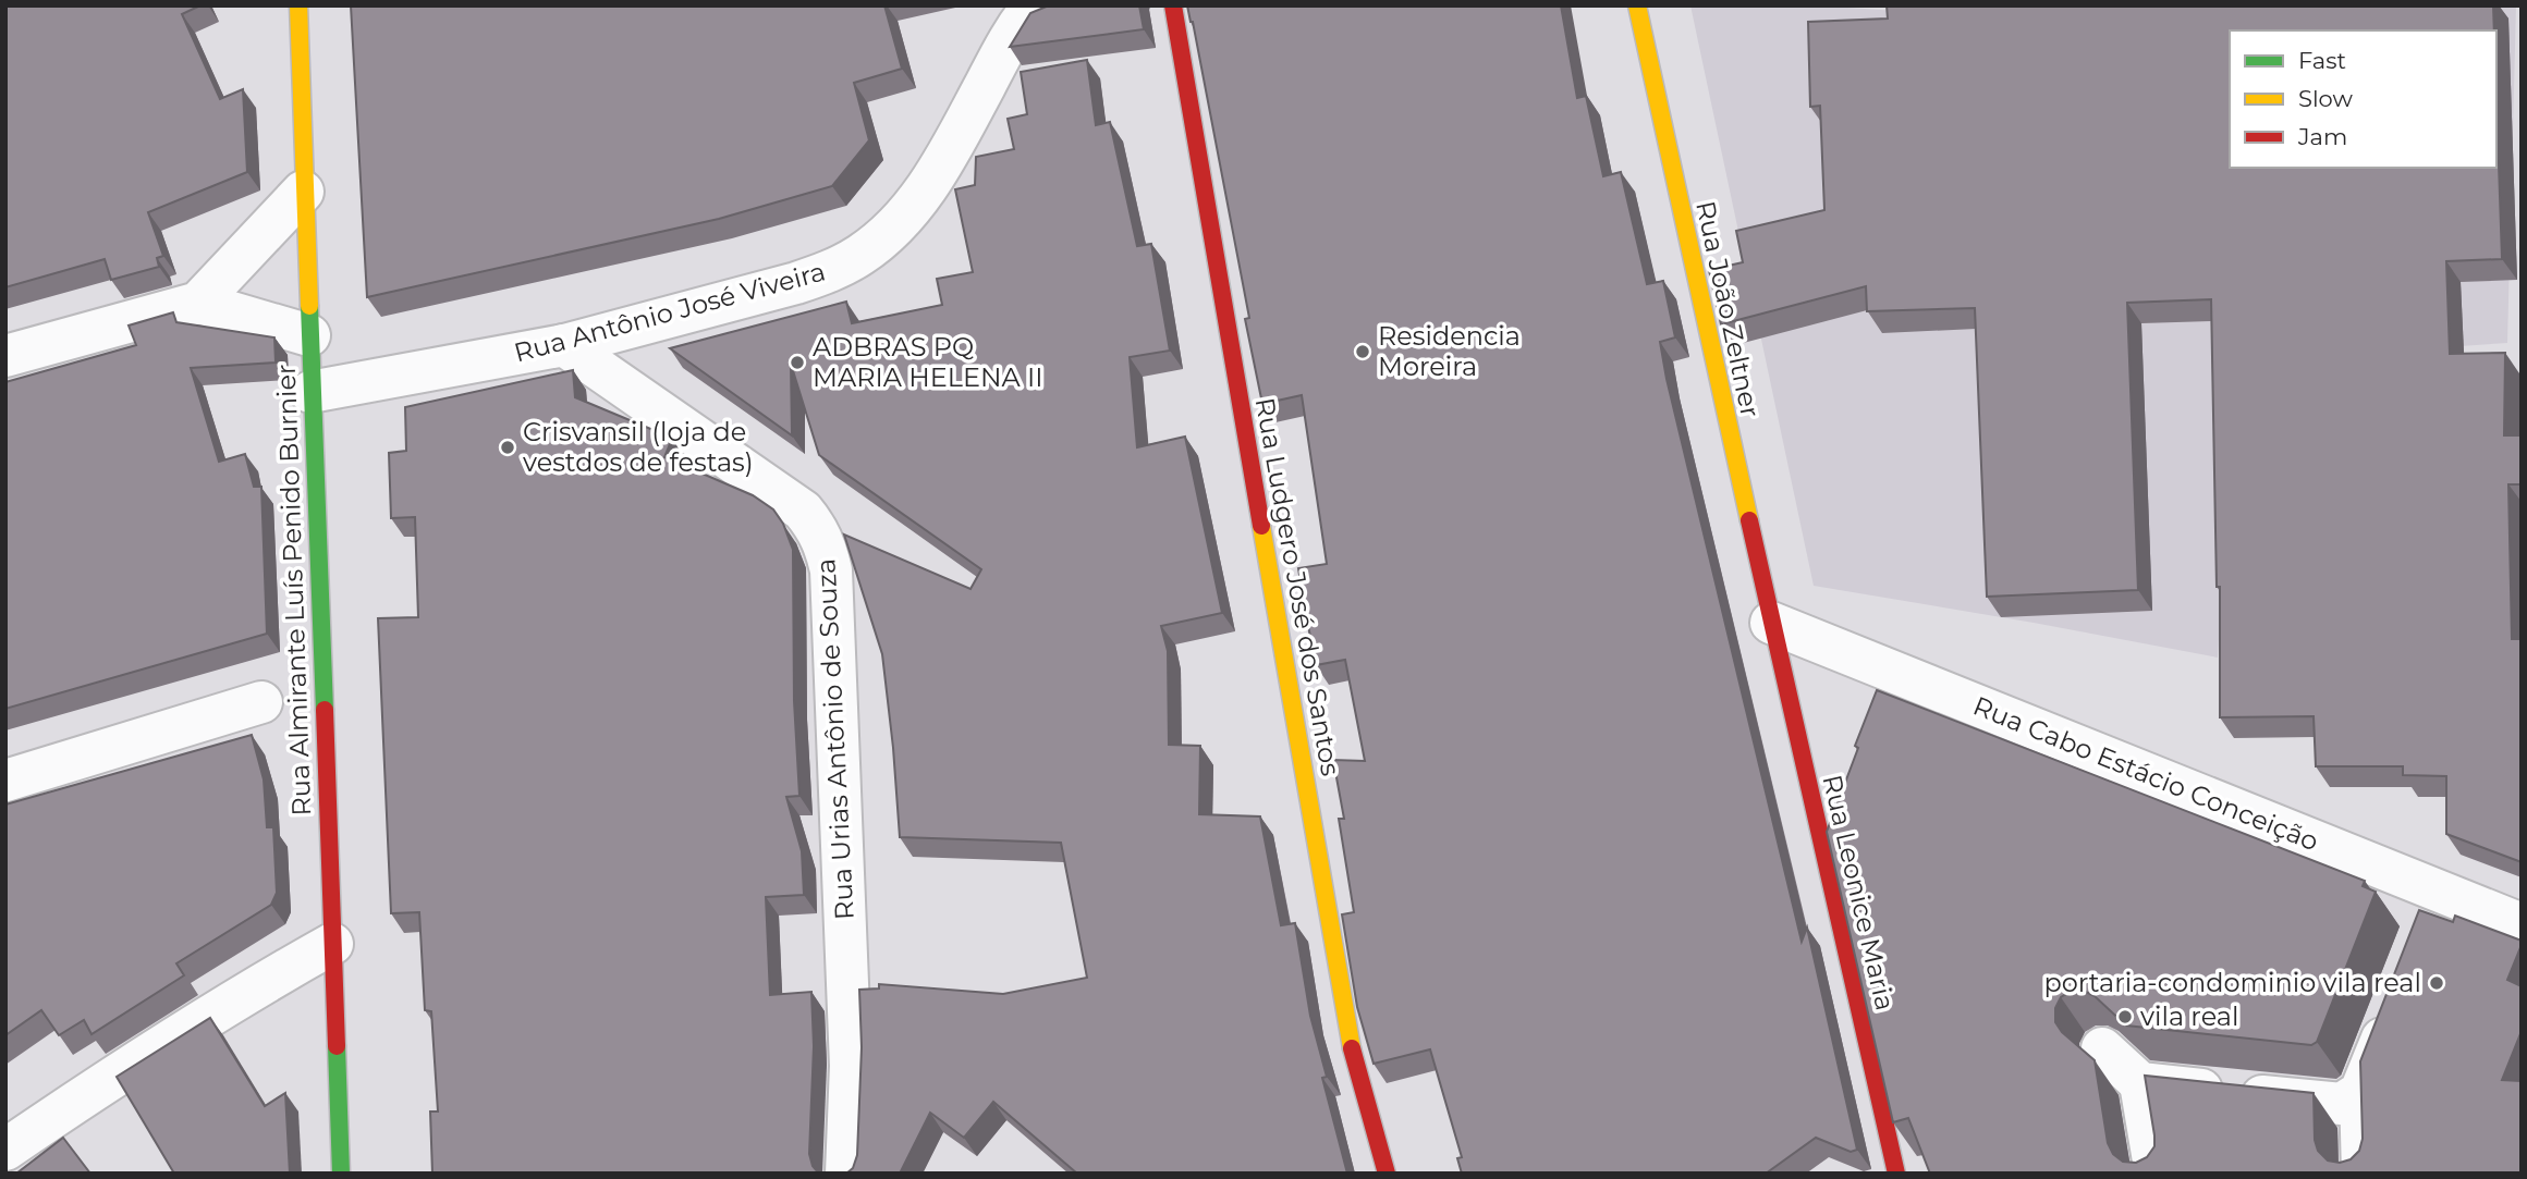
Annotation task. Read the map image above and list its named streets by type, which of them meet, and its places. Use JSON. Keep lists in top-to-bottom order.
{
  "streets": {
    "street": [
      "Rua João Zeltner",
      "Rua Antônio José Viveira",
      "Rua Ludgero José dos Santos",
      "Rua Almirante Luís Penido Burnier",
      "Rua Urias Antônio de Souza",
      "Rua Cabo Estácio Conceição",
      "Rua Leonice Maria"
    ]
  },
  "crossings": [
    ["Rua João Zeltner", "Rua Cabo Estácio Conceição"],
    ["Rua João Zeltner", "Rua Leonice Maria"],
    ["Rua Antônio José Viveira", "Rua Almirante Luís Penido Burnier"],
    ["Rua Antônio José Viveira", "Rua Urias Antônio de Souza"],
    ["Rua Cabo Estácio Conceição", "Rua Leonice Maria"]
  ],
  "places": [
    "Residencia Moreira",
    "ADBRAS PQ MARIA HELENA II",
    "Crisvansil (loja de vestdos de festas)",
    "portaria-condominio vila real",
    "vila real"
  ],
  "legend": ["Fast", "Slow", "Jam"]
}
